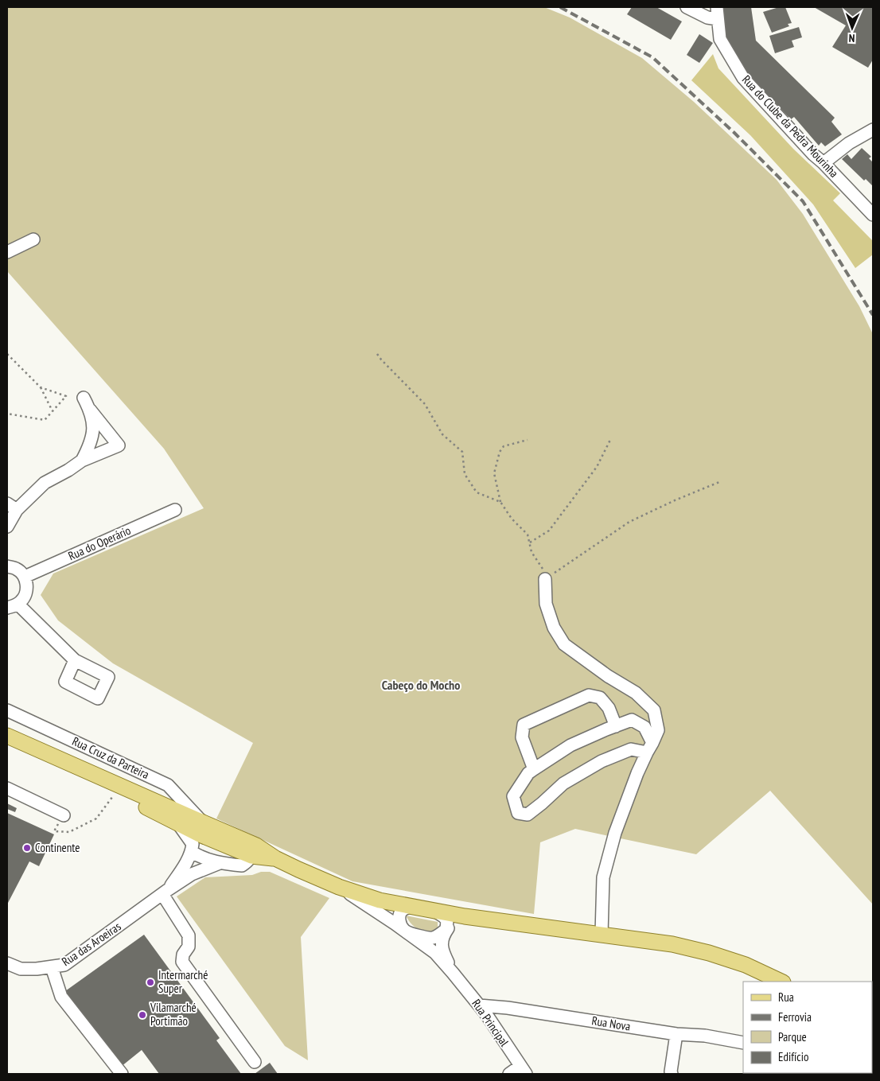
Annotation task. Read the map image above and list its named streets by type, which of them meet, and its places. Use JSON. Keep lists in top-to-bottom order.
{
  "streets": {
    "street": [
      "Rua do Clube da Pedra Mourinha",
      "Rua do Operário",
      "Rua Cruz da Parteira",
      "Rua das Aroeiras",
      "Rua Principal",
      "Rua Nova"
    ]
  },
  "crossings": [
    ["Rua Cruz da Parteira", "Rua das Aroeiras"],
    ["Rua Principal", "Rua Nova"]
  ],
  "districts": ["Cabeço do Mocho"],
  "places": ["Continente", "Intermarché Super", "Vilamarché Portimão"],
  "legend": [
    "Rua",
    "Ferrovia",
    "Parque",
    "Edifício"
  ],
  "north": "bottom"
}
